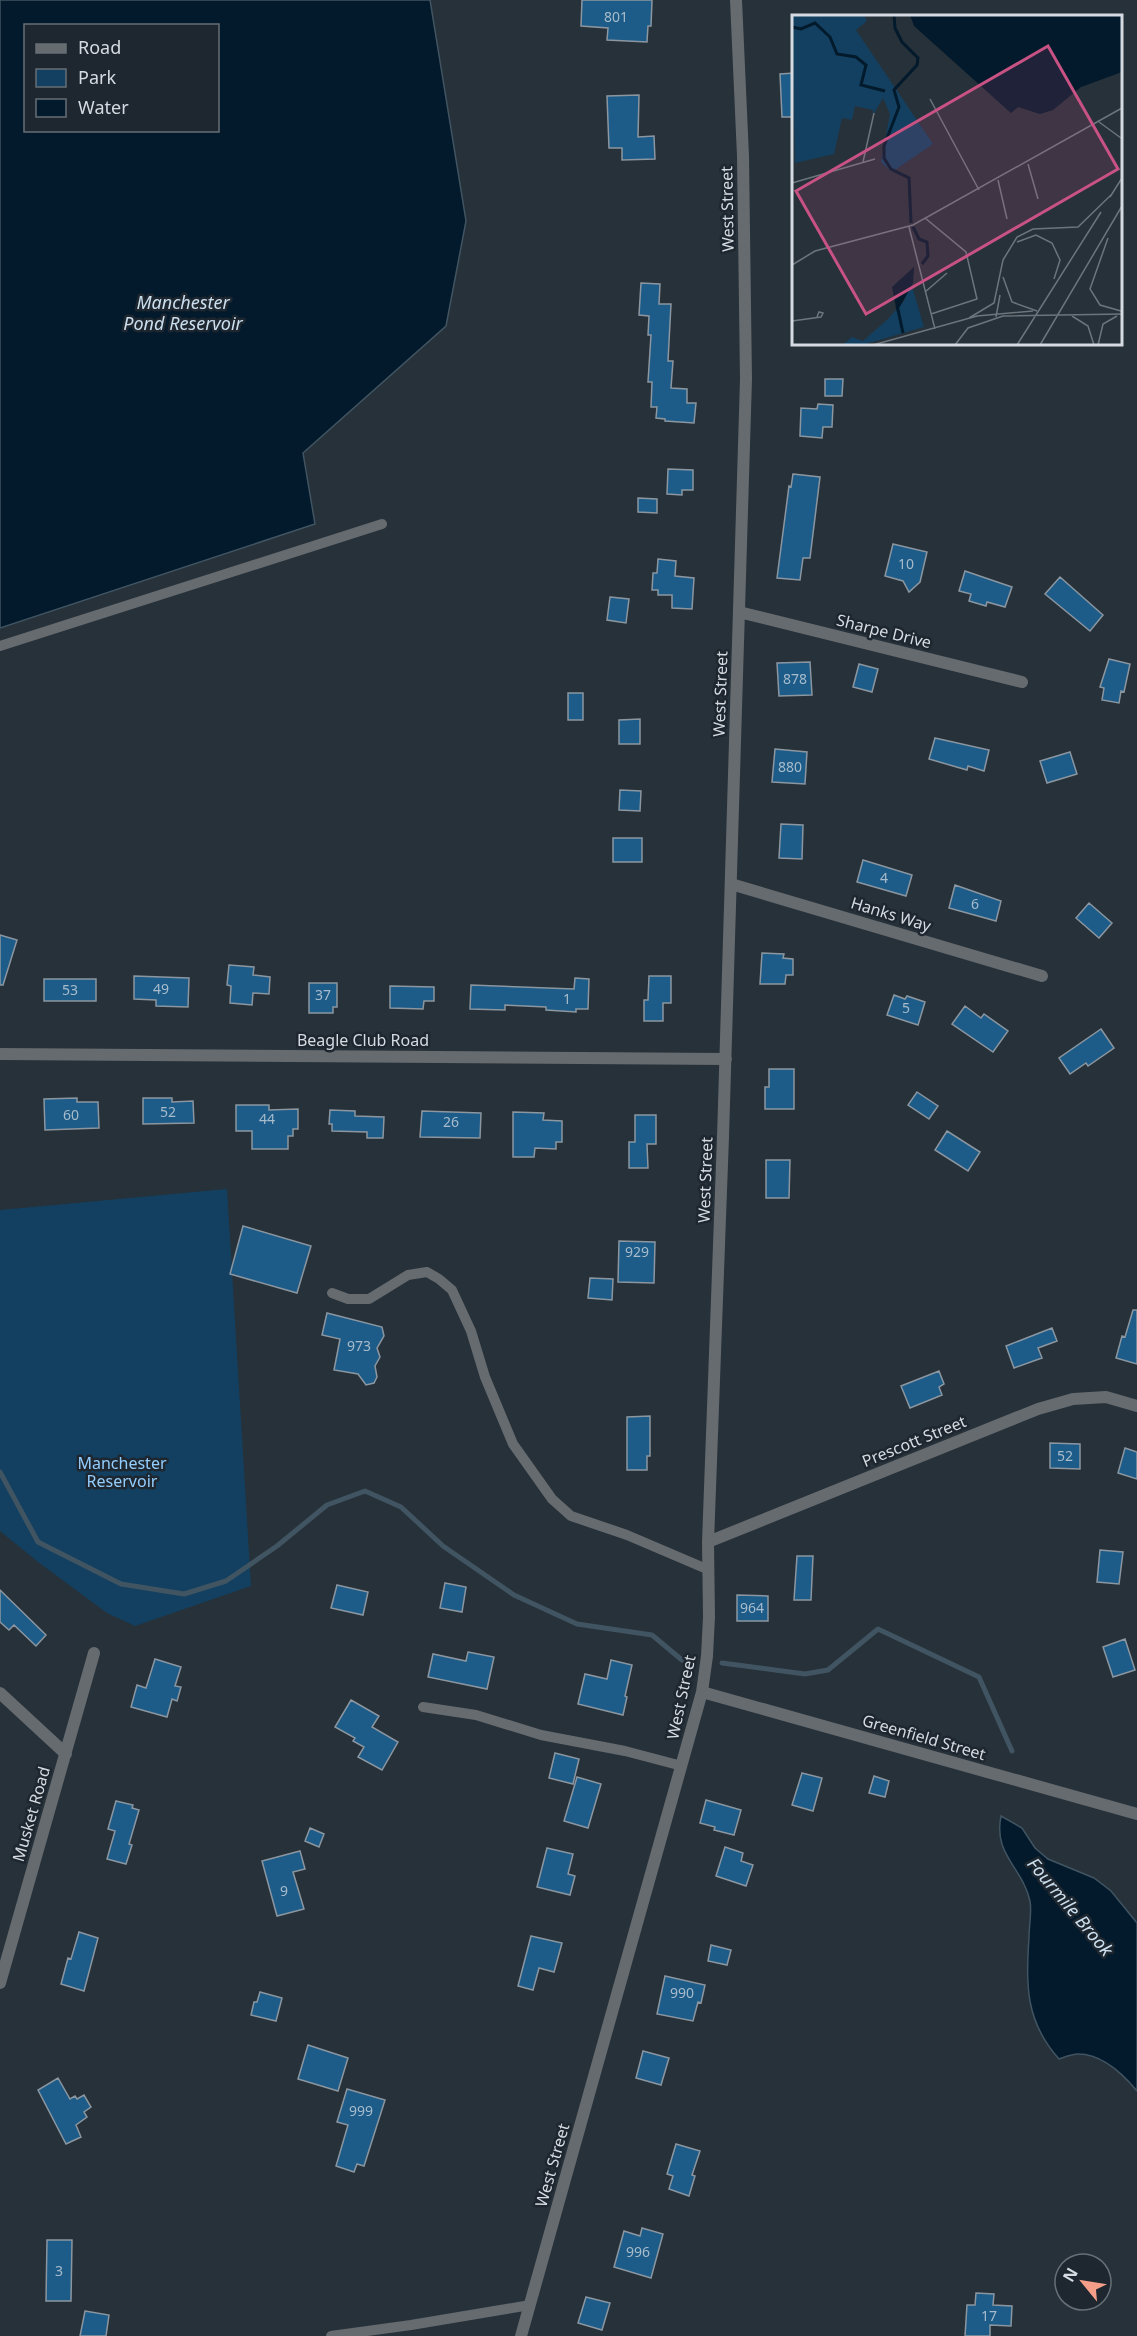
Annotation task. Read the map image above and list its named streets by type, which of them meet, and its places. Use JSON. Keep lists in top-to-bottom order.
{
  "streets": {
    "street": [
      "West Street",
      "Sharpe Drive",
      "Hanks Way",
      "Beagle Club Road",
      "Prescott Street",
      "Greenfield Street",
      "Musket Road"
    ]
  },
  "crossings": [
    ["West Street", "Sharpe Drive"],
    ["West Street", "Hanks Way"],
    ["West Street", "Beagle Club Road"],
    ["West Street", "Prescott Street"],
    ["West Street", "Greenfield Street"]
  ],
  "water": ["Manchester Pond Reservoir", "Fourmile Brook"],
  "parks": ["Manchester Reservoir"],
  "house_numbers": [
    "801",
    "10",
    "878",
    "880",
    "4",
    "6",
    "49",
    "53",
    "37",
    "1",
    "5",
    "52",
    "60",
    "44",
    "26",
    "929",
    "973",
    "52",
    "964",
    "9",
    "990",
    "999",
    "996",
    "3",
    "17"
  ],
  "legend": ["Road", "Park", "Water"],
  "north": "top left"
}
